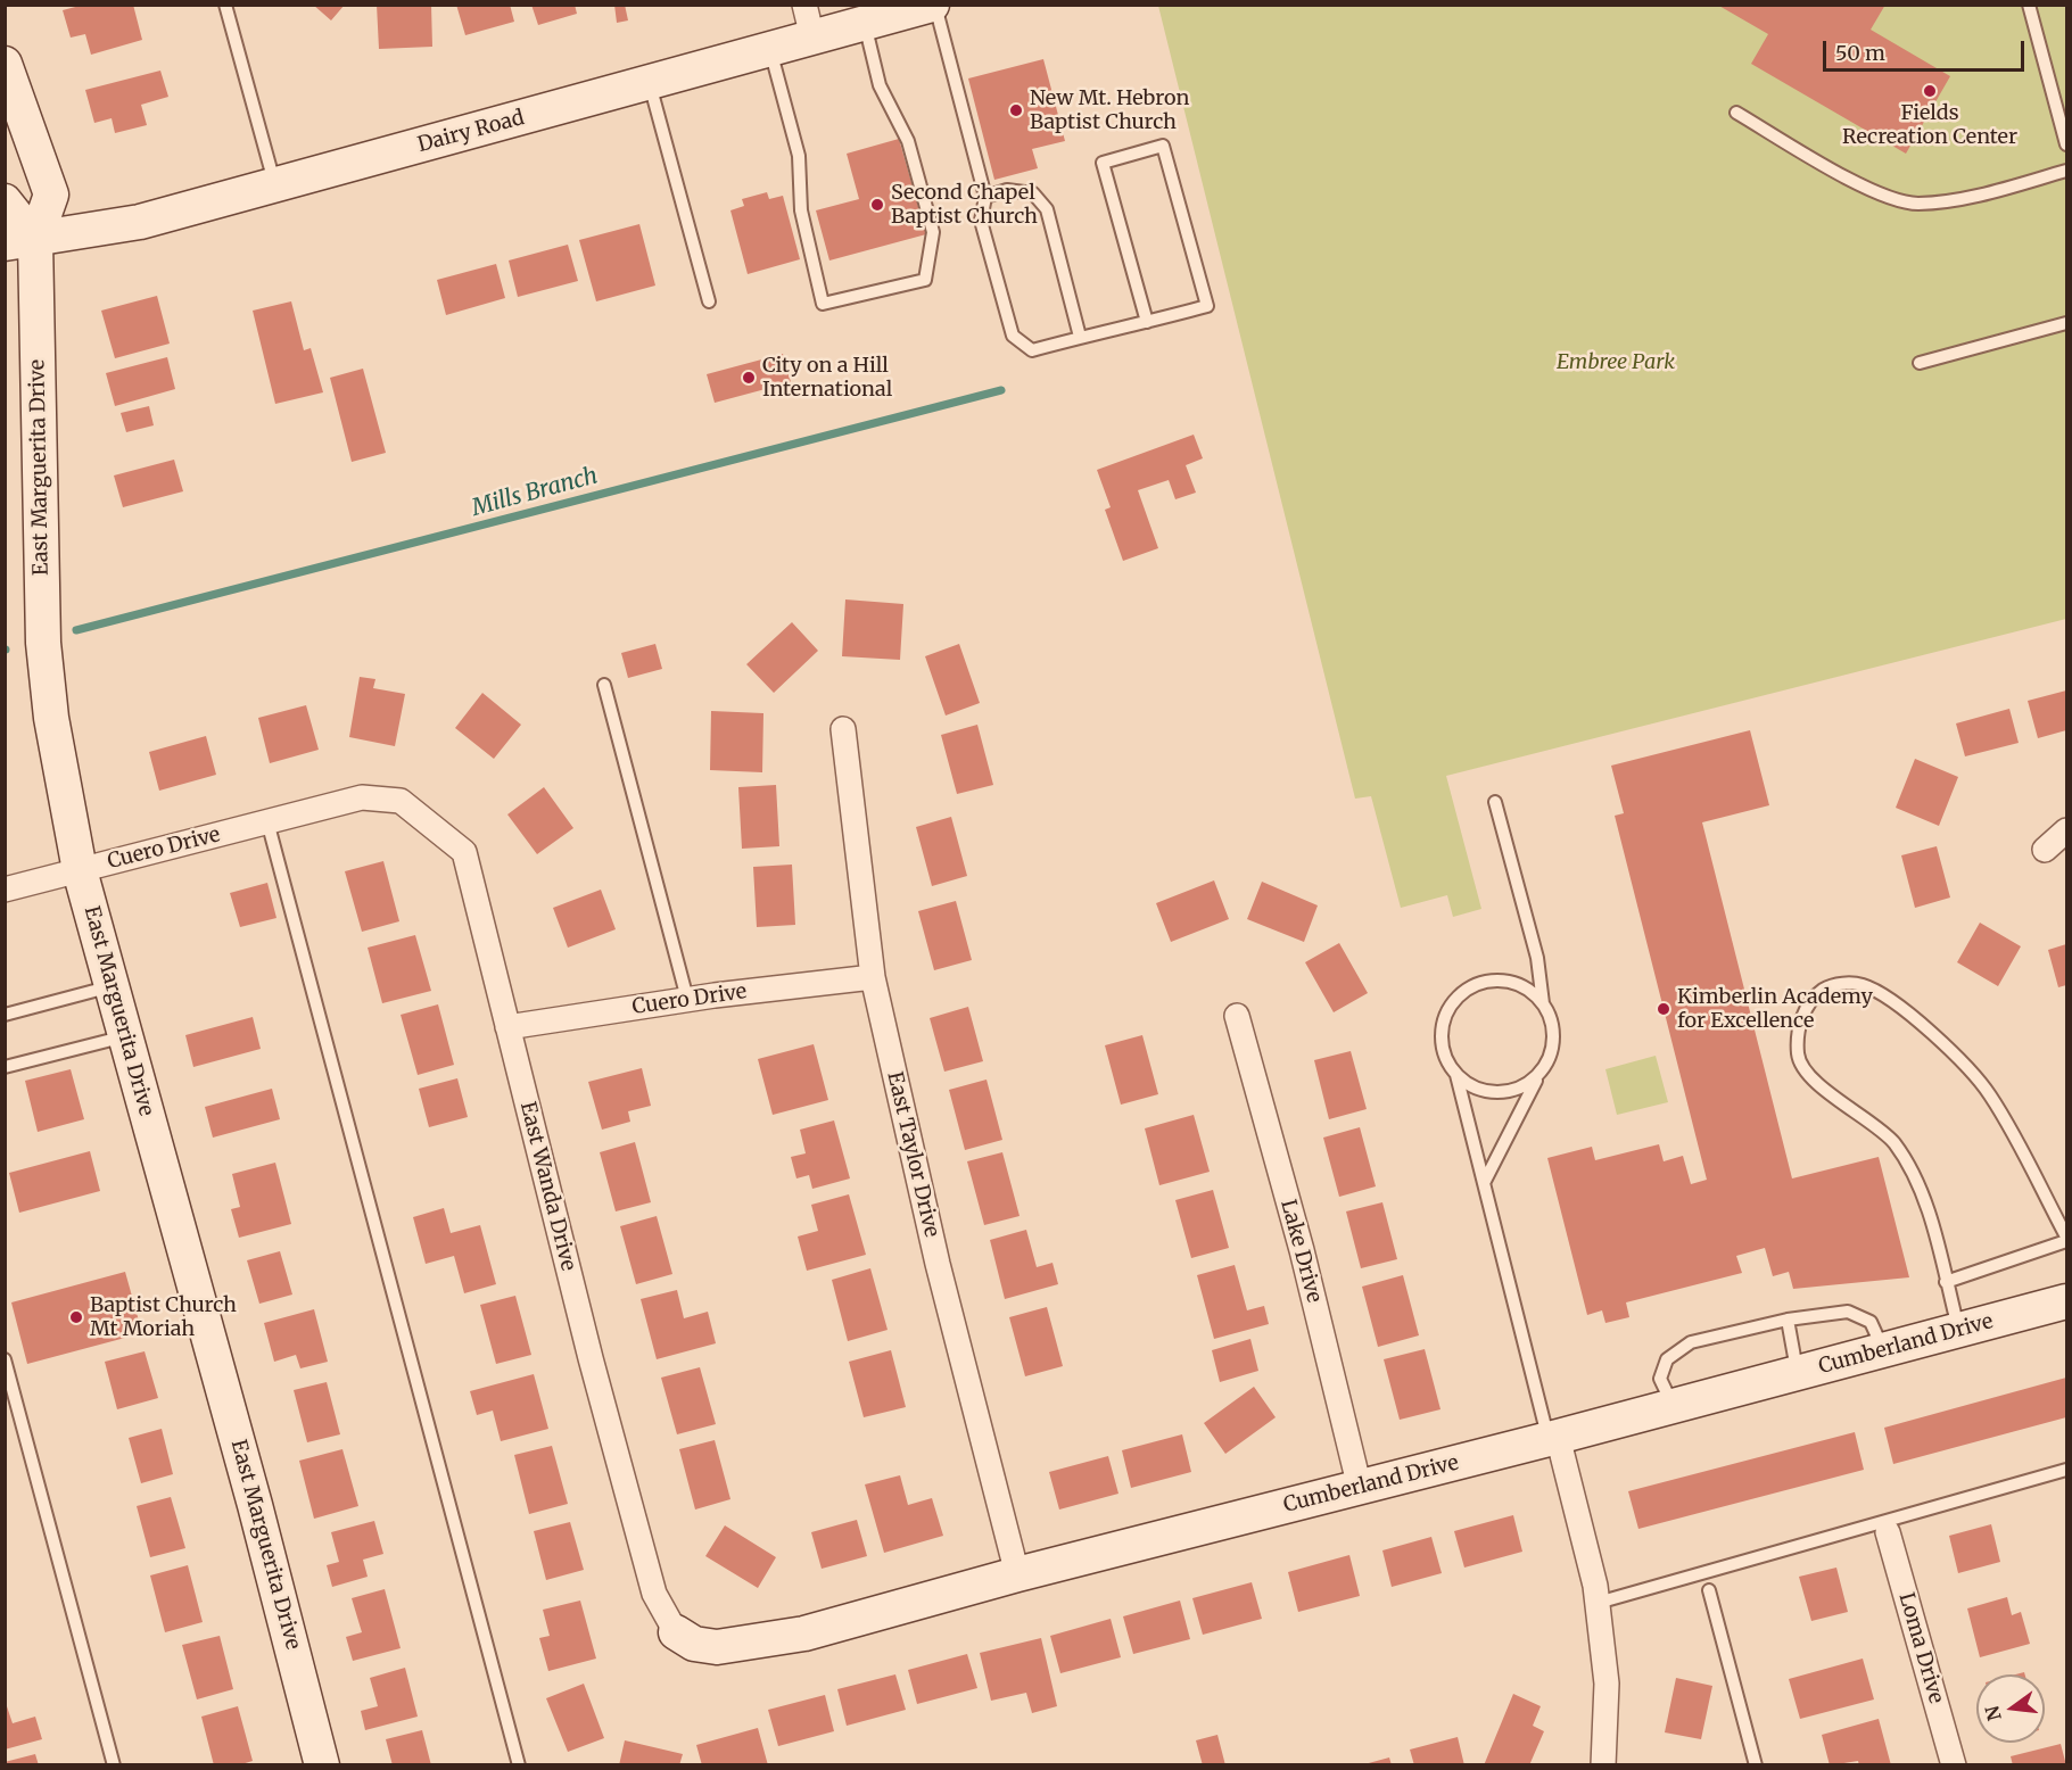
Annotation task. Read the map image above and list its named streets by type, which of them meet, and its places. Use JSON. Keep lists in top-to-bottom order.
{
  "streets": {
    "street": [
      "Dairy Road",
      "East Marguerita Drive",
      "Cuero Drive",
      "East Taylor Drive",
      "East Wanda Drive",
      "Lake Drive",
      "Cumberland Drive",
      "Loma Drive"
    ]
  },
  "crossings": [
    ["Dairy Road", "East Marguerita Drive"],
    ["East Marguerita Drive", "Cuero Drive"],
    ["Cuero Drive", "East Taylor Drive"],
    ["Cuero Drive", "East Wanda Drive"],
    ["East Taylor Drive", "Cumberland Drive"],
    ["East Wanda Drive", "Cumberland Drive"],
    ["Lake Drive", "Cumberland Drive"]
  ],
  "water": ["Mills Branch"],
  "parks": ["Embree Park"],
  "places": [
    "Fields Recreation Center",
    "New Mt. Hebron Baptist Church",
    "Second Chapel Baptist Church",
    "City on a Hill International",
    "Kimberlin Academy for Excellence",
    "Baptist Church Mt Moriah"
  ],
  "scale_bar": "50 m",
  "north": "left"
}
